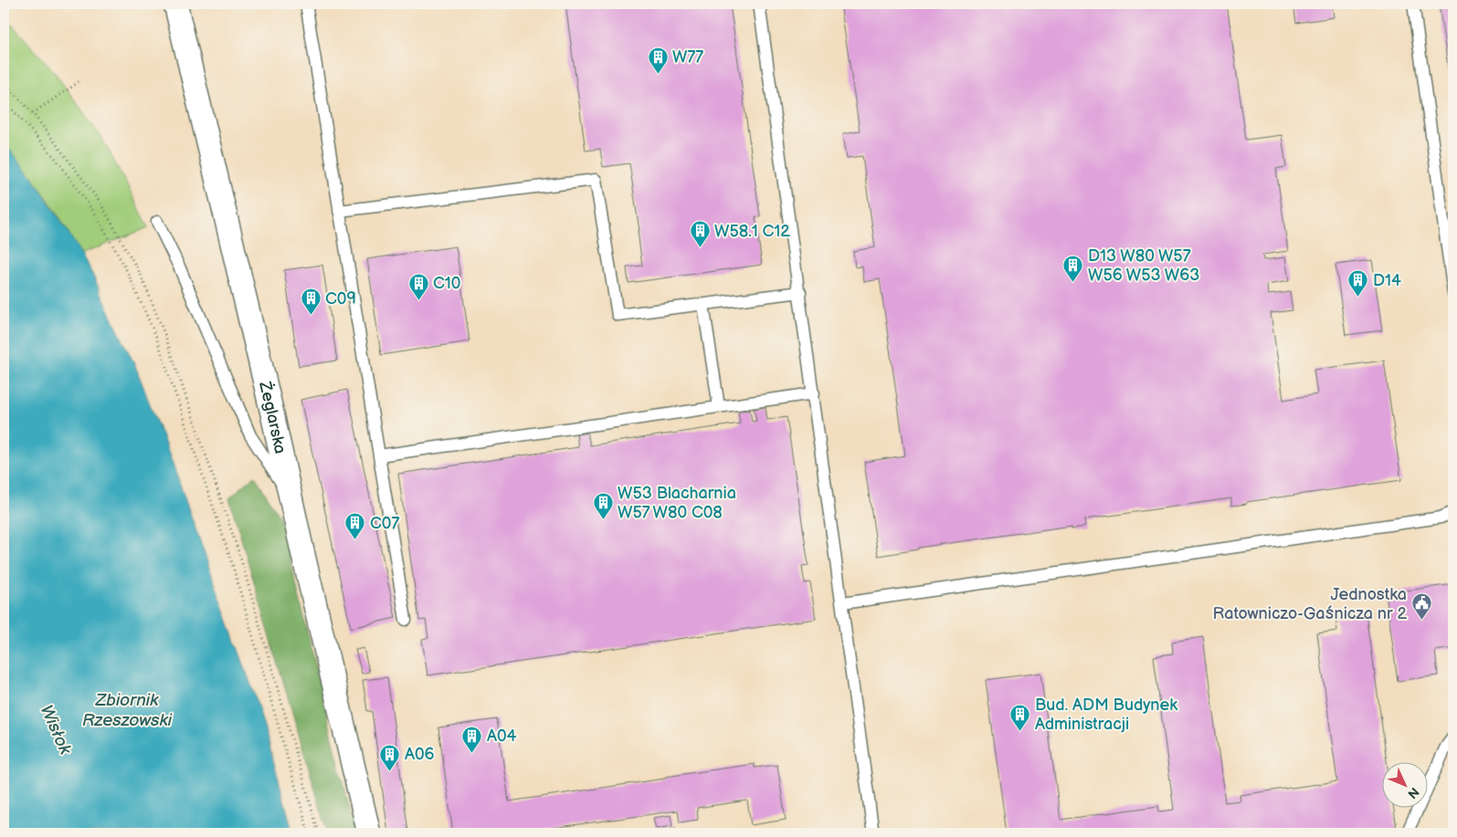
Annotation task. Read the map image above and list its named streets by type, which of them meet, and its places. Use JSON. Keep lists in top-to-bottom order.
{
  "streets": {
    "street": ["Żeglarska"]
  },
  "water": ["Zbiornik Rzeszowski", "Wisłok"],
  "places": {
    "building": [
      "W77",
      "W58.1 C12",
      "D13 W80 W57 W56 W53 W63",
      "D14",
      "C10",
      "C09",
      "W53 Blacharnia W57 W80 C08",
      "C07",
      "Bud. ADM Budynek Administracji",
      "A04",
      "A06"
    ],
    "public building": ["Jednostka Ratowniczo-Gaśnicza nr 2"]
  },
  "north": "bottom right"
}
